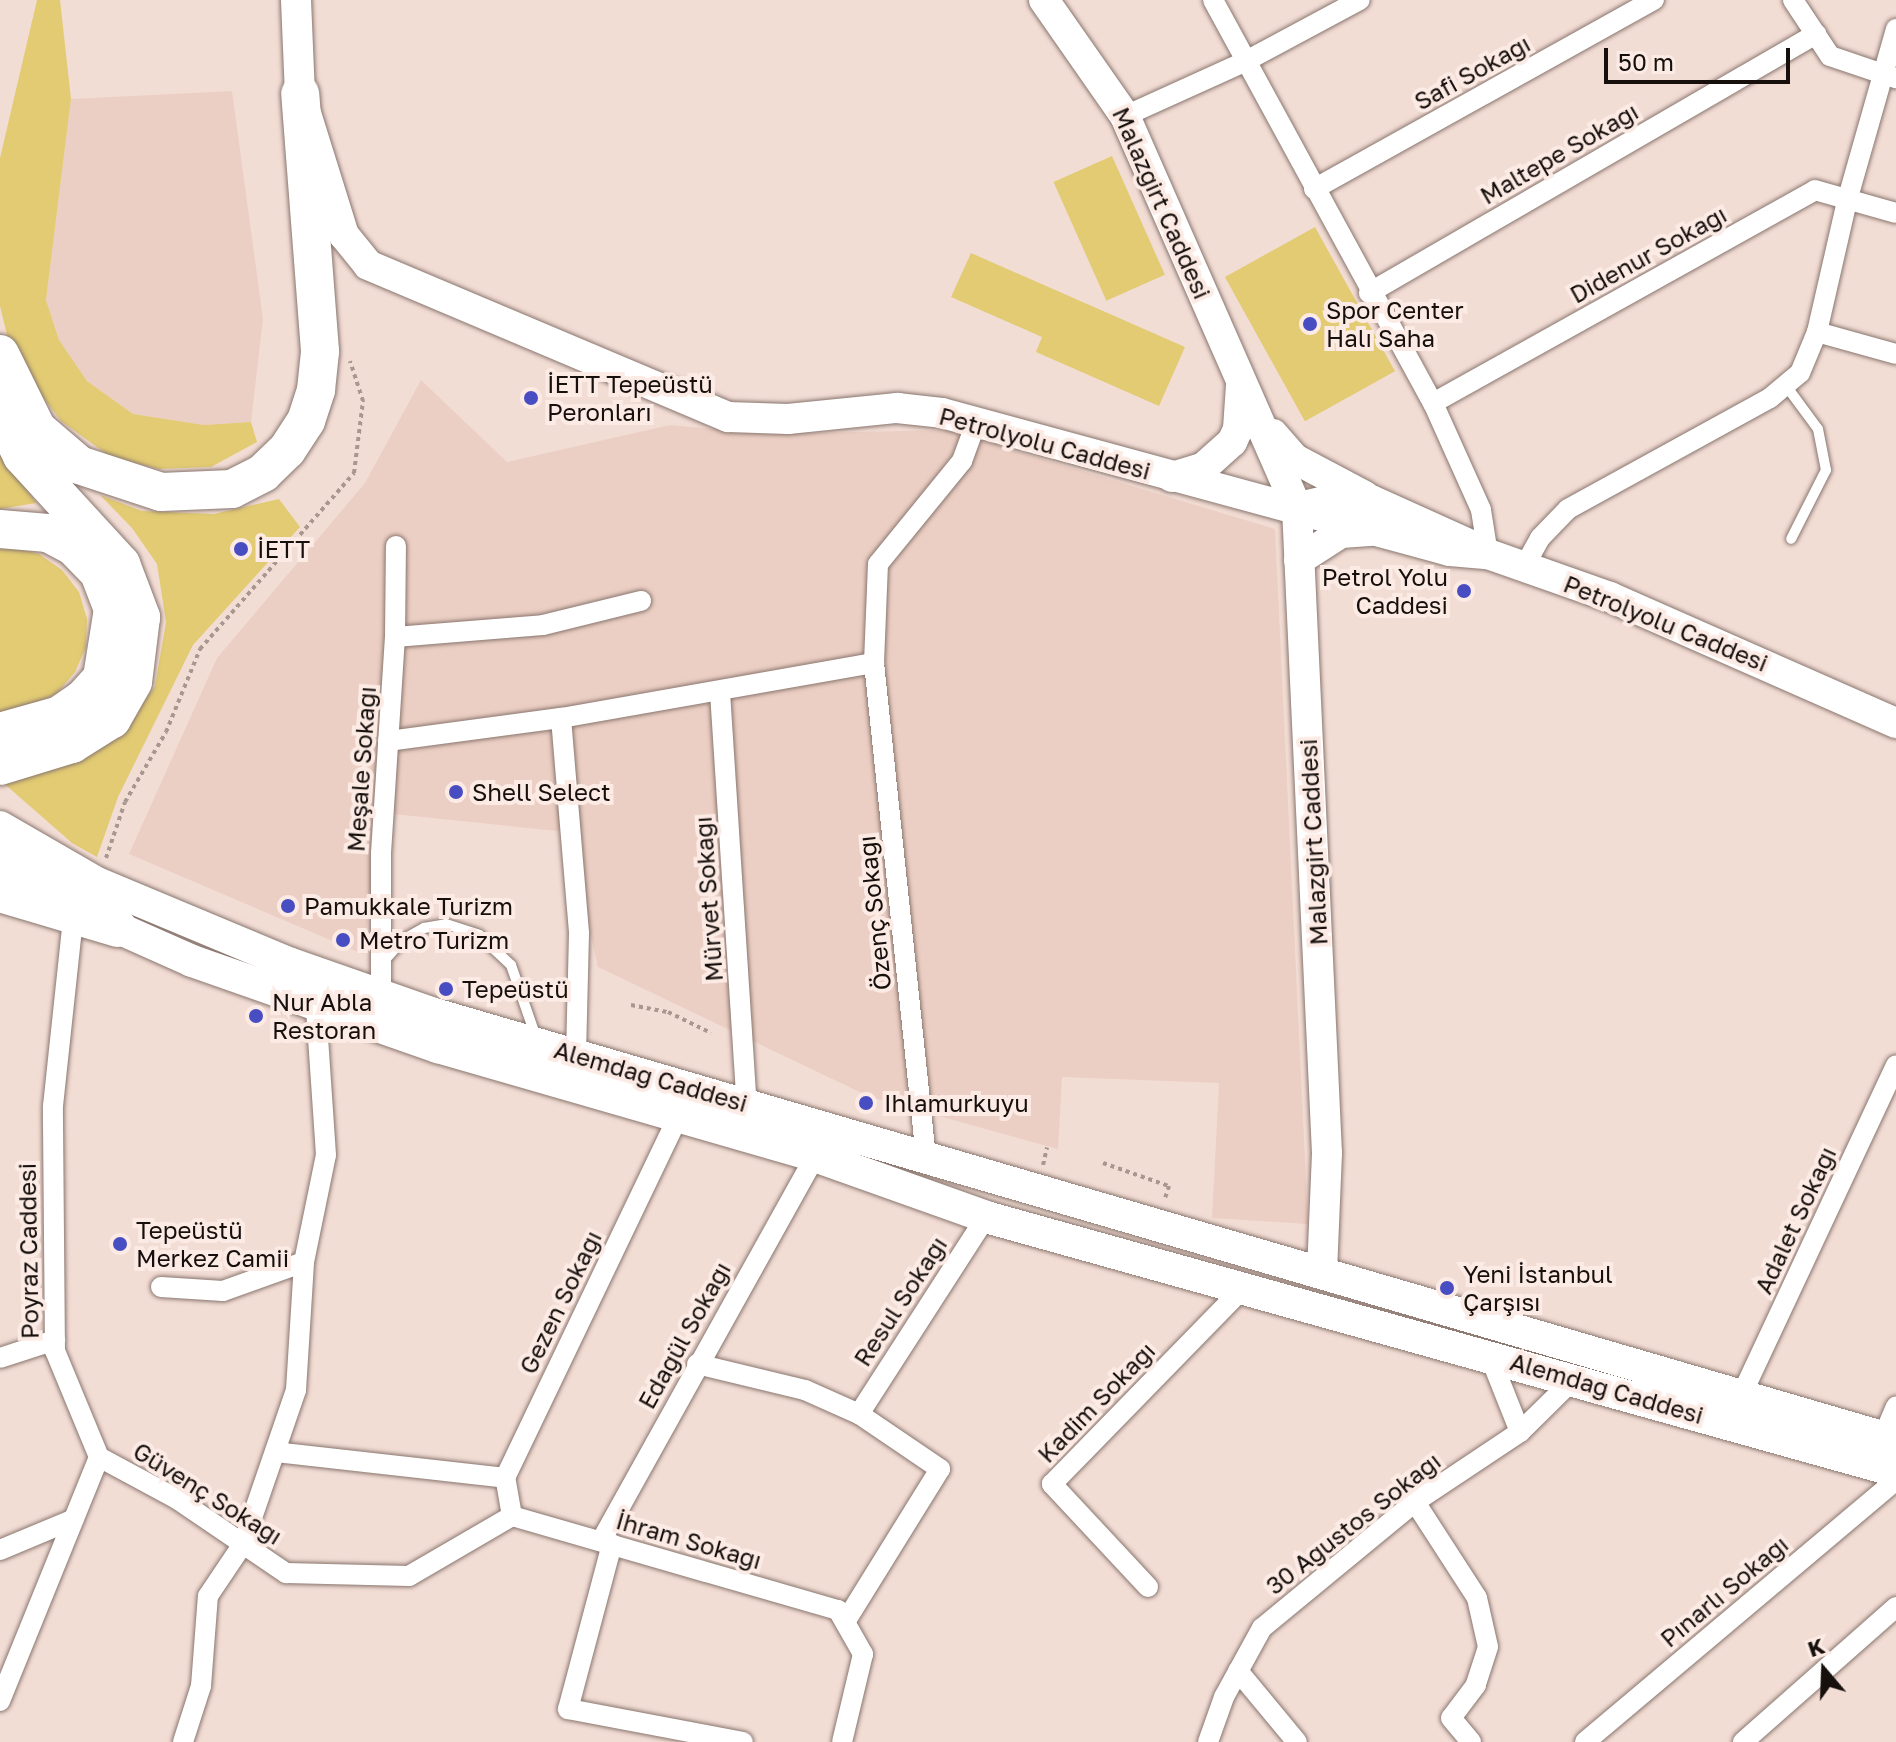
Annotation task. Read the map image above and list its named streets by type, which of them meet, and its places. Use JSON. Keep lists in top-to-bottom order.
{
  "streets": {
    "main road": ["Malazgirt Caddesi", "Petrolyolu Caddesi", "Alemdağ Caddesi"],
    "street": [
      "Safi Sokağı",
      "Maltepe Sokağı",
      "Didenur Sokağı",
      "Meşale Sokağı",
      "Mürvet Sokağı",
      "Özenç Sokağı",
      "Adalet Sokağı",
      "Poyraz Caddesi",
      "Resul Sokağı",
      "Gezen Sokağı",
      "Edagül Sokağı",
      "Kadim Sokağı",
      "Güvenç Sokağı",
      "30 Ağustos Sokağı",
      "İhram Sokağı",
      "Pınarlı Sokağı"
    ]
  },
  "crossings": [
    ["Malazgirt Caddesi", "Petrolyolu Caddesi"],
    ["Malazgirt Caddesi", "Alemdağ Caddesi"],
    ["Petrolyolu Caddesi", "Özenç Sokağı"],
    ["Meşale Sokağı", "Alemdağ Caddesi"],
    ["Mürvet Sokağı", "Alemdağ Caddesi"],
    ["Özenç Sokağı", "Alemdağ Caddesi"],
    ["Alemdağ Caddesi", "Adalet Sokağı"],
    ["Alemdağ Caddesi", "Resul Sokağı"],
    ["Alemdağ Caddesi", "Gezen Sokağı"],
    ["Alemdağ Caddesi", "Edagül Sokağı"],
    ["Alemdağ Caddesi", "Kadim Sokağı"],
    ["Alemdağ Caddesi", "30 Ağustos Sokağı"],
    ["Poyraz Caddesi", "Güvenç Sokağı"],
    ["Edagül Sokağı", "İhram Sokağı"],
    ["Güvenç Sokağı", "İhram Sokağı"]
  ],
  "places": [
    "Spor Center Halı Saha",
    "İETT Tepeüstü Peronları",
    "İETT",
    "Petrol Yolu Caddesi",
    "Shell Select",
    "Pamukkale Turizm",
    "Metro Turizm",
    "Tepeüstü",
    "Nur Abla Restoran",
    "Ihlamurkuyu",
    "Tepeüstü Merkez Camii",
    "Yeni İstanbul Çarşısı"
  ],
  "scale_bar": "50 m",
  "north": "top"
}
